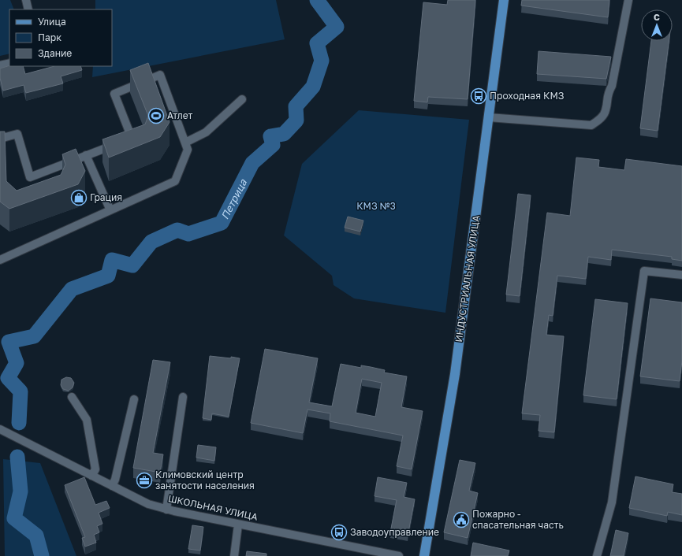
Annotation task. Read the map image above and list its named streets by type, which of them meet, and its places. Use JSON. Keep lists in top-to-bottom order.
{
  "streets": {
    "main road": ["ИНДУСТРИАЛЬНАЯ УЛИЦА"],
    "street": ["ШКОЛЬНАЯ УЛИЦА"]
  },
  "water": ["Петрица"],
  "parks": ["КМЗ №3"],
  "places": {
    "bus stop": ["Проходная КМЗ", "Заводоуправление"],
    "sports": ["Атлет"],
    "shop": ["Грация"],
    "office": ["Климовский центр занятости населения"],
    "public building": ["Пожарно - спасательная часть"]
  },
  "legend": ["Улица", "Парк", "Здание"],
  "north": "top"
}
